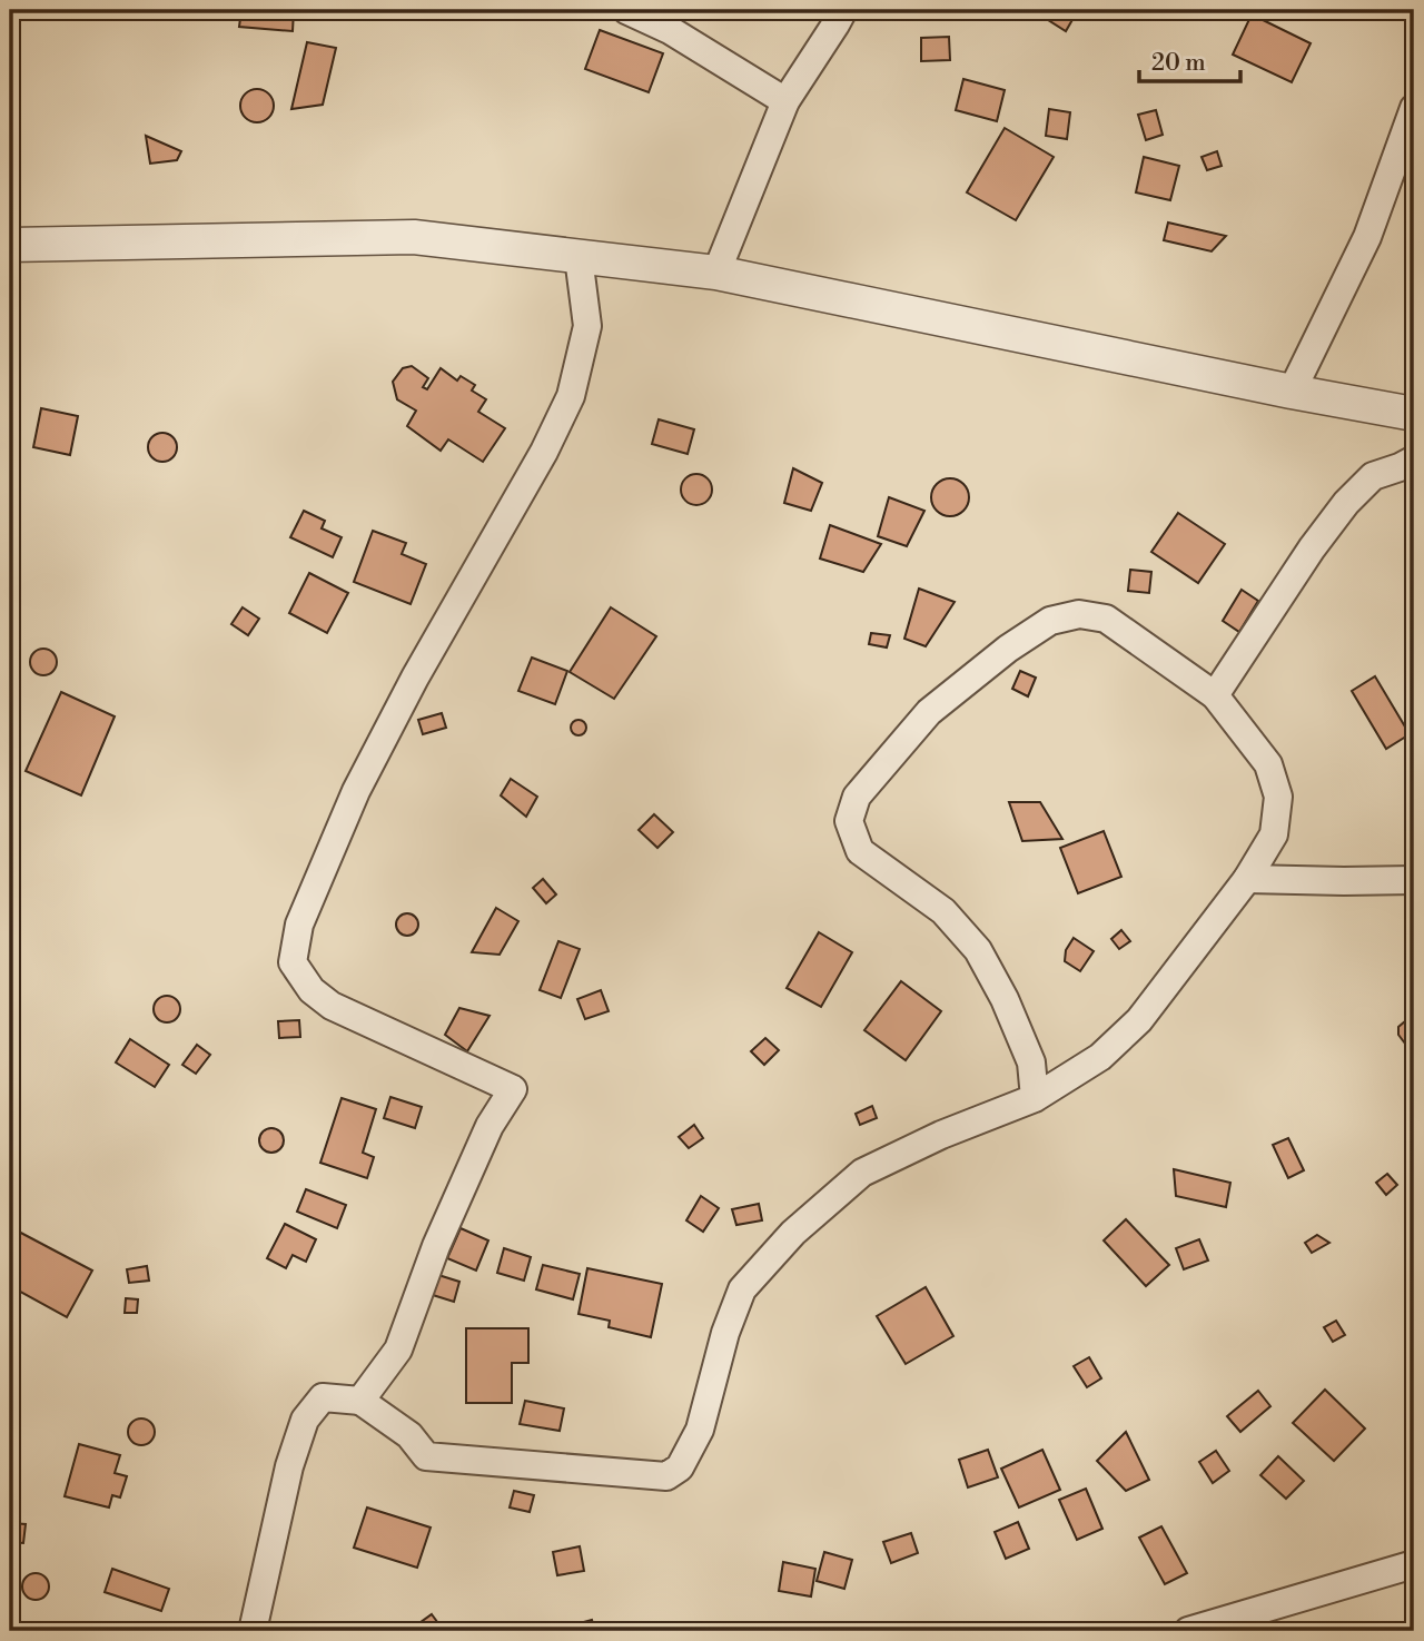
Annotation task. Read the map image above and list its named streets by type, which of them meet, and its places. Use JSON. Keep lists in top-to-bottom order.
{
  "scale_bar": "20 m"
}
